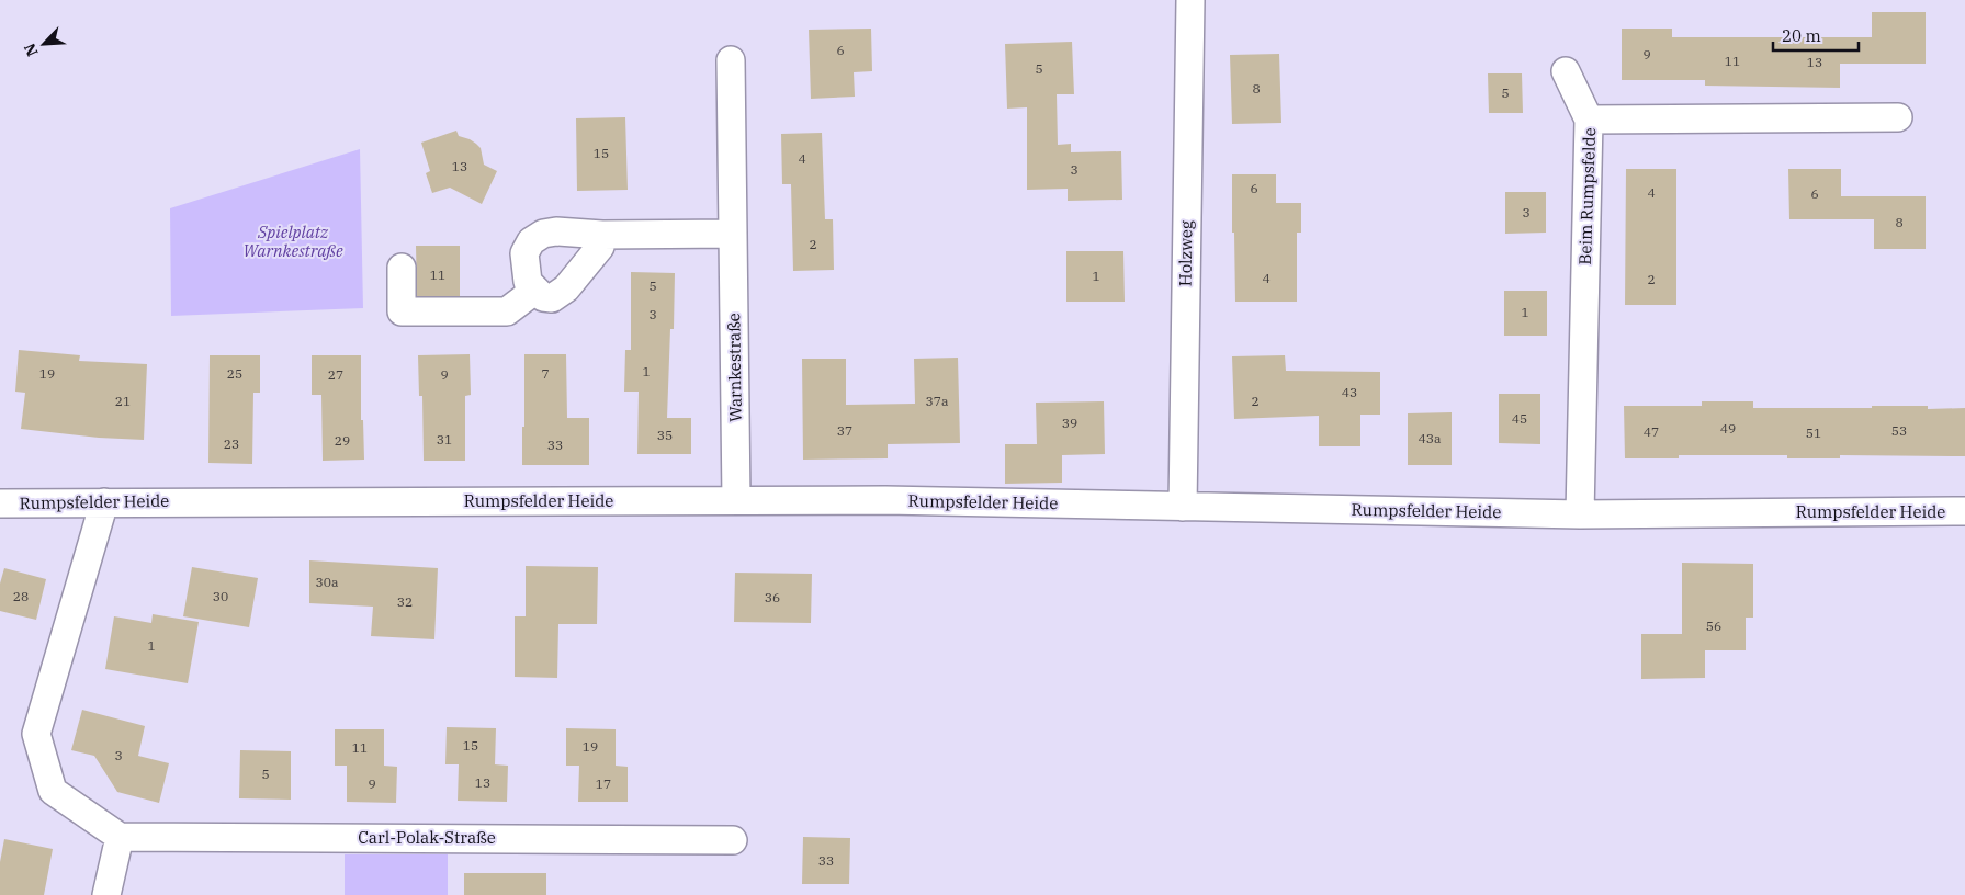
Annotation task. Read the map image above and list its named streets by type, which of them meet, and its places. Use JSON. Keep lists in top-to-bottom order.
{
  "streets": {
    "street": [
      "Beim Rumpsfelde",
      "Holzweg",
      "Warnkestraße",
      "Rumpsfelder Heide",
      "Carl-Polak-Straße"
    ]
  },
  "crossings": [
    ["Beim Rumpsfelde", "Rumpsfelder Heide"],
    ["Holzweg", "Rumpsfelder Heide"],
    ["Warnkestraße", "Rumpsfelder Heide"]
  ],
  "parks": ["Spielplatz Warnkestraße"],
  "house_numbers": [
    "6",
    "9",
    "11",
    "13",
    "5",
    "8",
    "5",
    "15",
    "4",
    "13",
    "3",
    "6",
    "4",
    "6",
    "3",
    "8",
    "2",
    "11",
    "1",
    "4",
    "2",
    "5",
    "1",
    "3",
    "1",
    "19",
    "25",
    "7",
    "27",
    "9",
    "43",
    "21",
    "37a",
    "2",
    "45",
    "39",
    "49",
    "37",
    "53",
    "47",
    "51",
    "35",
    "43a",
    "31",
    "29",
    "23",
    "33",
    "30a",
    "28",
    "30",
    "36",
    "32",
    "56",
    "1",
    "15",
    "19",
    "11",
    "3",
    "5",
    "13",
    "9",
    "17",
    "33"
  ],
  "scale_bar": "20 m",
  "north": "bottom left"
}
